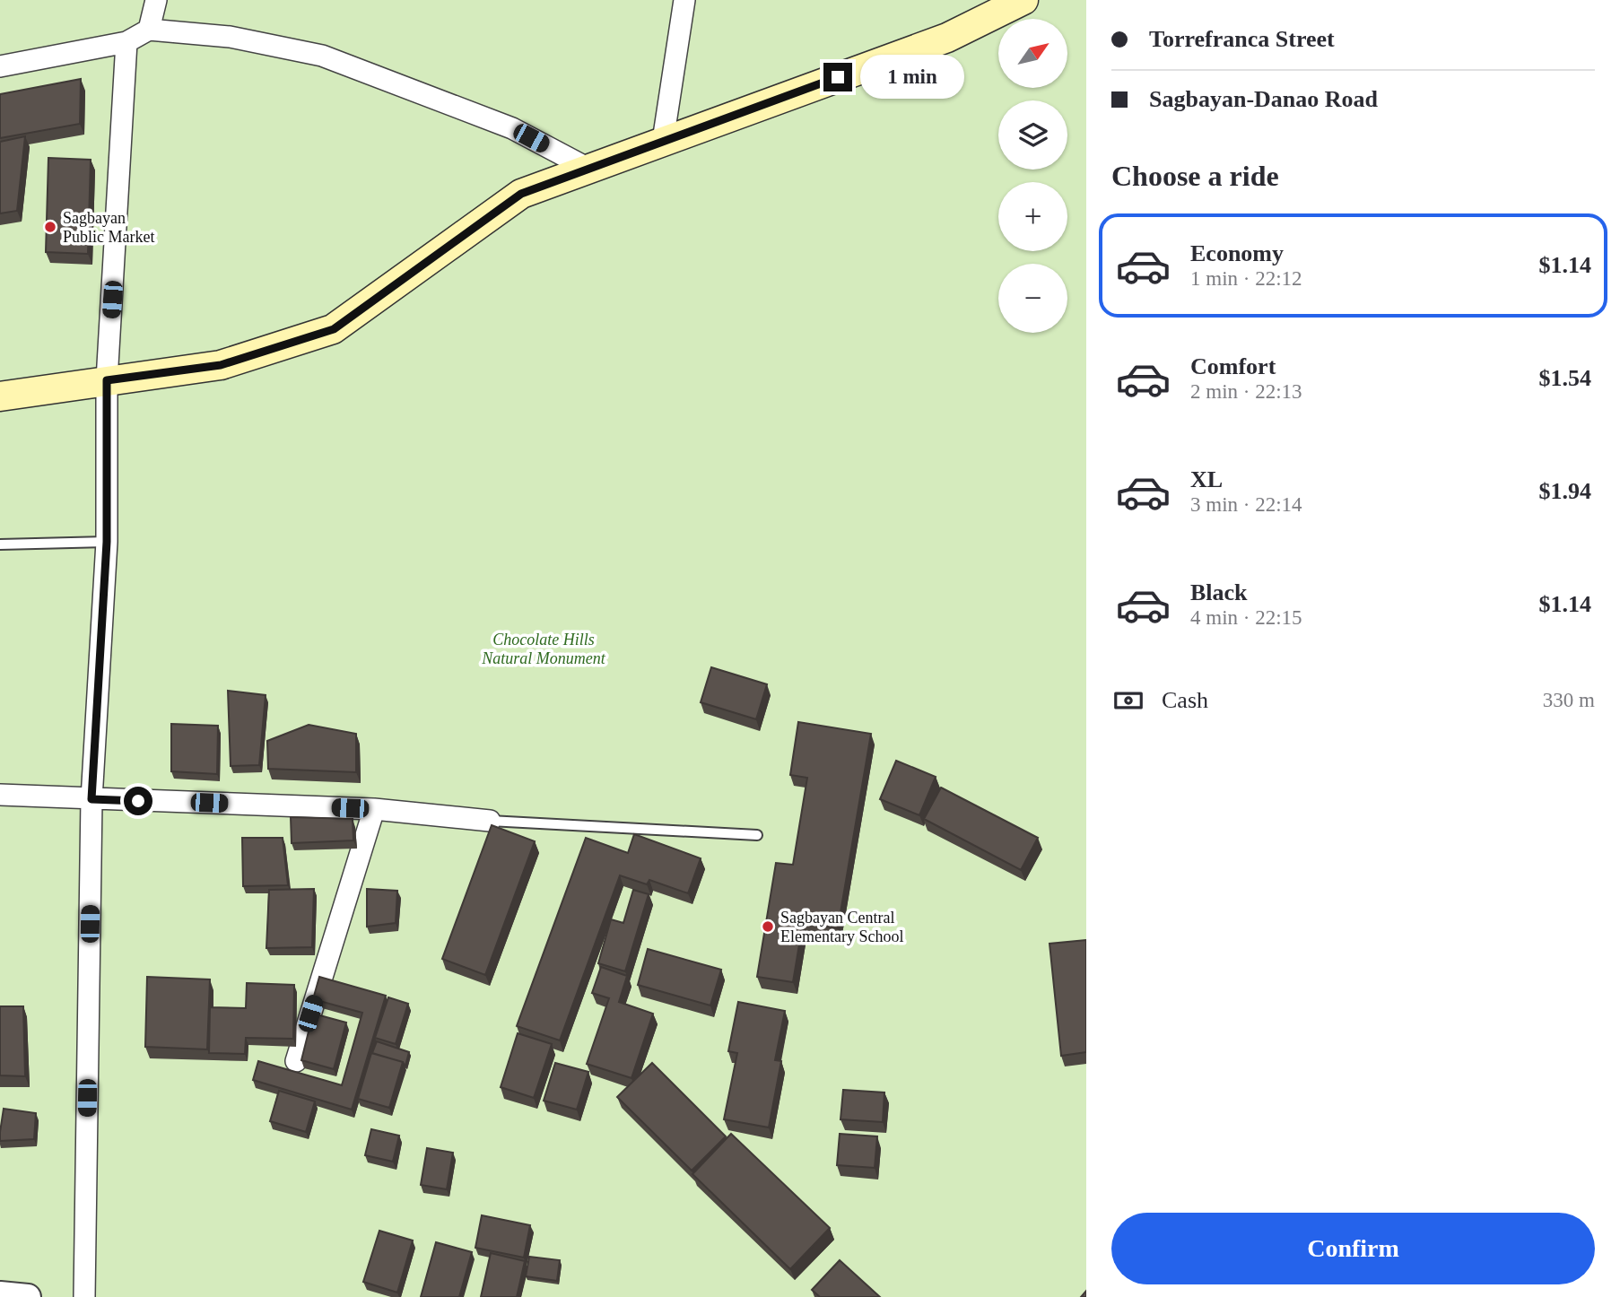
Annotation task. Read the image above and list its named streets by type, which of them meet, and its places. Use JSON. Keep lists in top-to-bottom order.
{
  "parks": ["Chocolate Hills Natural Monument"],
  "places": ["Sagbayan Public Market", "Sagbayan Central Elementary School"],
  "north": "top right",
  "page": {
    "banner": ["Torrefranca Street", "Sagbayan-Danao Road"],
    "map_buttons": ["+", "−"],
    "bubble": "1 min",
    "heading": "Choose a ride",
    "list": [
      {
        "name": "Economy",
        "note": "1 min · 22:12",
        "value": "$1.14"
      },
      {
        "name": "Comfort",
        "note": "2 min · 22:13",
        "value": "$1.54"
      },
      {
        "name": "XL",
        "note": "3 min · 22:14",
        "value": "$1.94"
      },
      {
        "name": "Black",
        "note": "4 min · 22:15",
        "value": "$1.14"
      }
    ],
    "pay": ["Cash", "330 m"],
    "buttons": "Confirm"
  }
}
